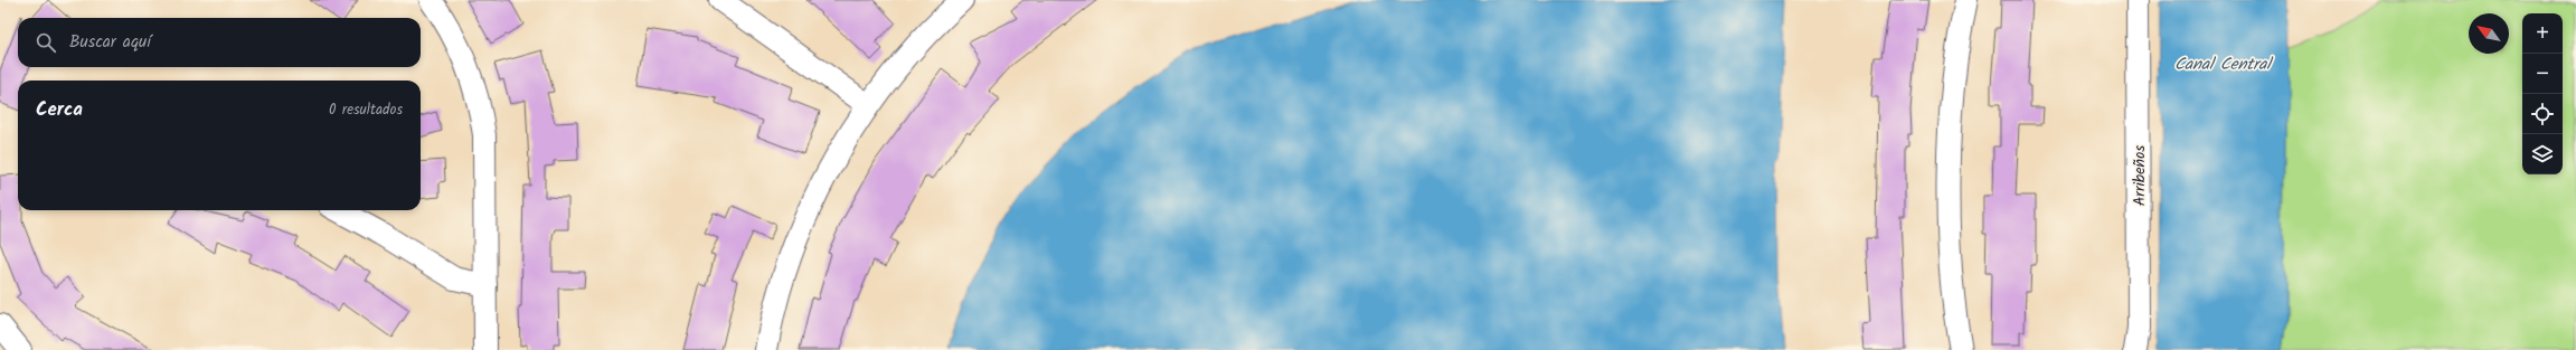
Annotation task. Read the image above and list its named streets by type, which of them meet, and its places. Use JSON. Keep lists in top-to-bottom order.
{
  "streets": {
    "street": ["Arribeños"]
  },
  "water": ["Canal Central"],
  "north": "top left",
  "page": {
    "map_buttons": ["+", "−"],
    "search": "Buscar aquí",
    "heading": ["Cerca", "0 resultados"]
  }
}
